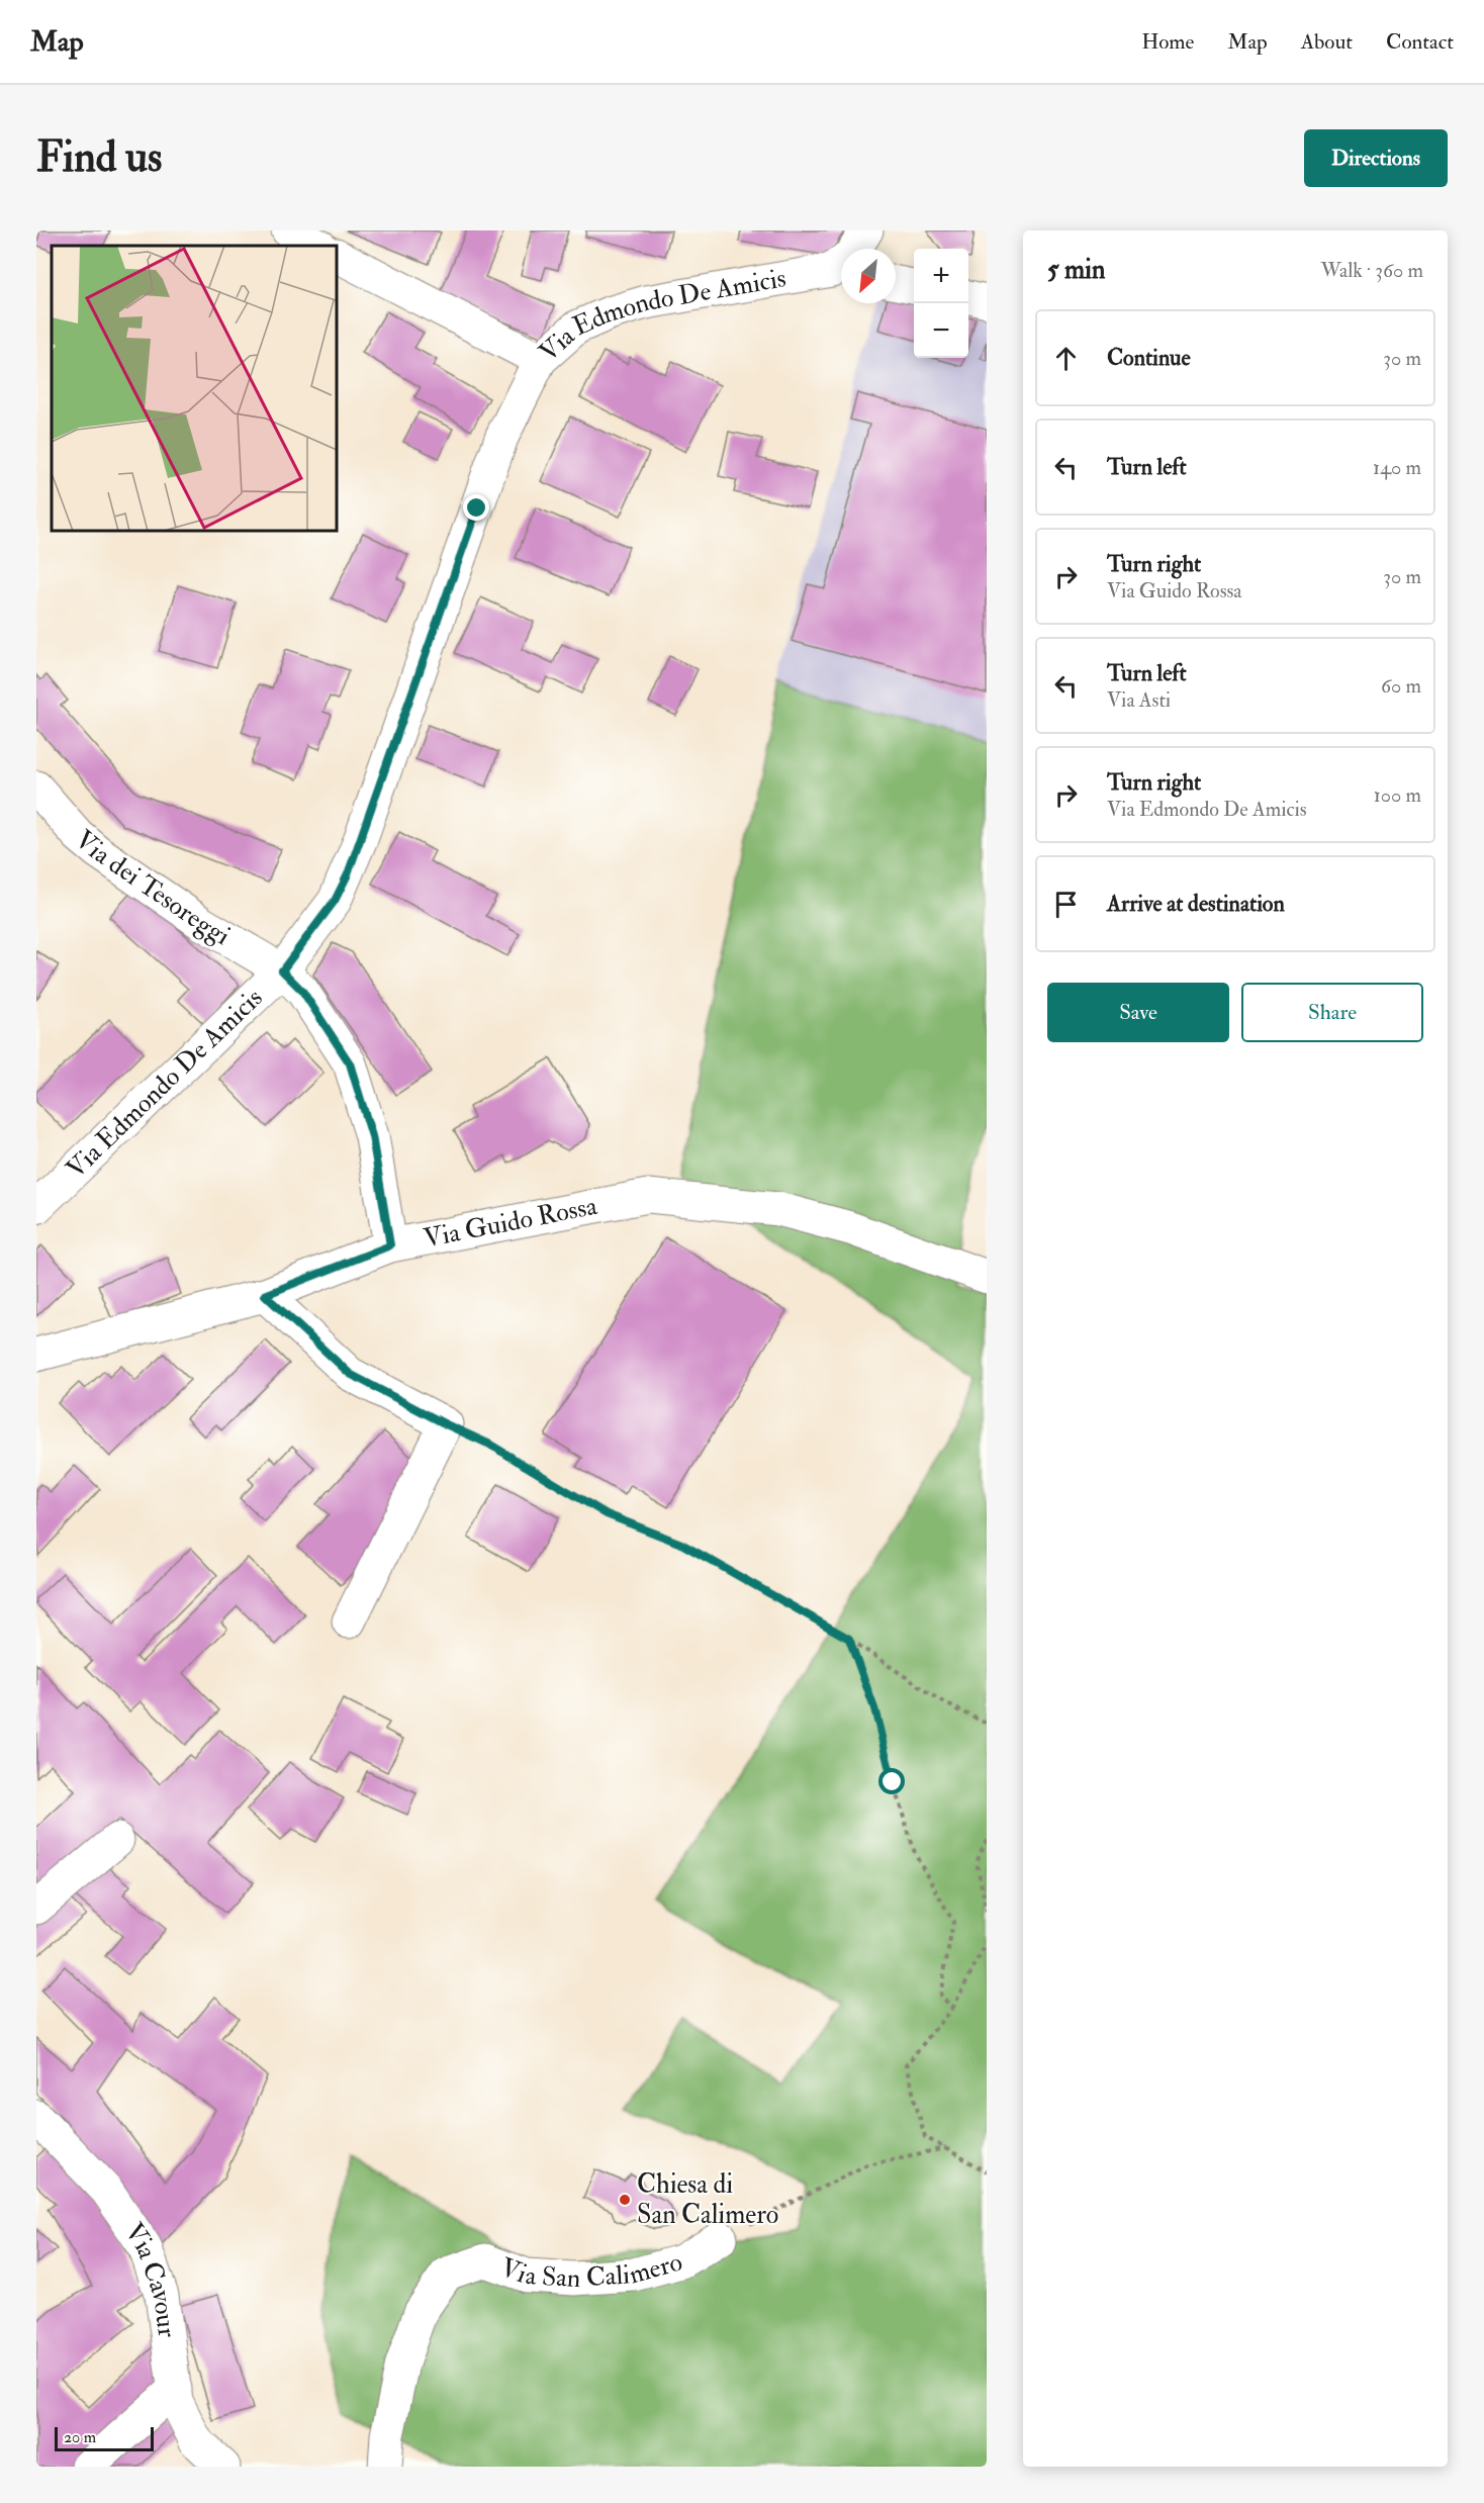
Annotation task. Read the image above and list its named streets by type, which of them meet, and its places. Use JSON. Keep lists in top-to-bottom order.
{
  "streets": {
    "street": [
      "Via Edmondo De Amicis",
      "Via dei Tesoreggi",
      "Via Guido Rossa",
      "Via San Calimero",
      "Via Cavour"
    ]
  },
  "crossings": [
    ["Via Edmondo De Amicis", "Via dei Tesoreggi"],
    ["Via dei Tesoreggi", "Via Guido Rossa"]
  ],
  "places": ["Chiesa di San Calimero"],
  "scale_bar": "20 m",
  "north": "bottom left",
  "page": {
    "header": "Map",
    "nav": [
      "Home",
      "Map",
      "About",
      "Contact"
    ],
    "buttons": [
      "Directions",
      ["Save", "Share"]
    ],
    "title": "Find us",
    "heading": ["5 min", "Walk · 360 m"],
    "map_buttons": ["+", "−"],
    "list": [
      ["Continue", "30 m"],
      ["Turn left", "140 m"],
      ["Turn right", "Via Guido Rossa", "30 m"],
      ["Turn left", "Via Asti", "60 m"],
      ["Turn right", "Via Edmondo De Amicis", "100 m"],
      "Arrive at destination"
    ],
    "scale": "20 m"
  }
}
